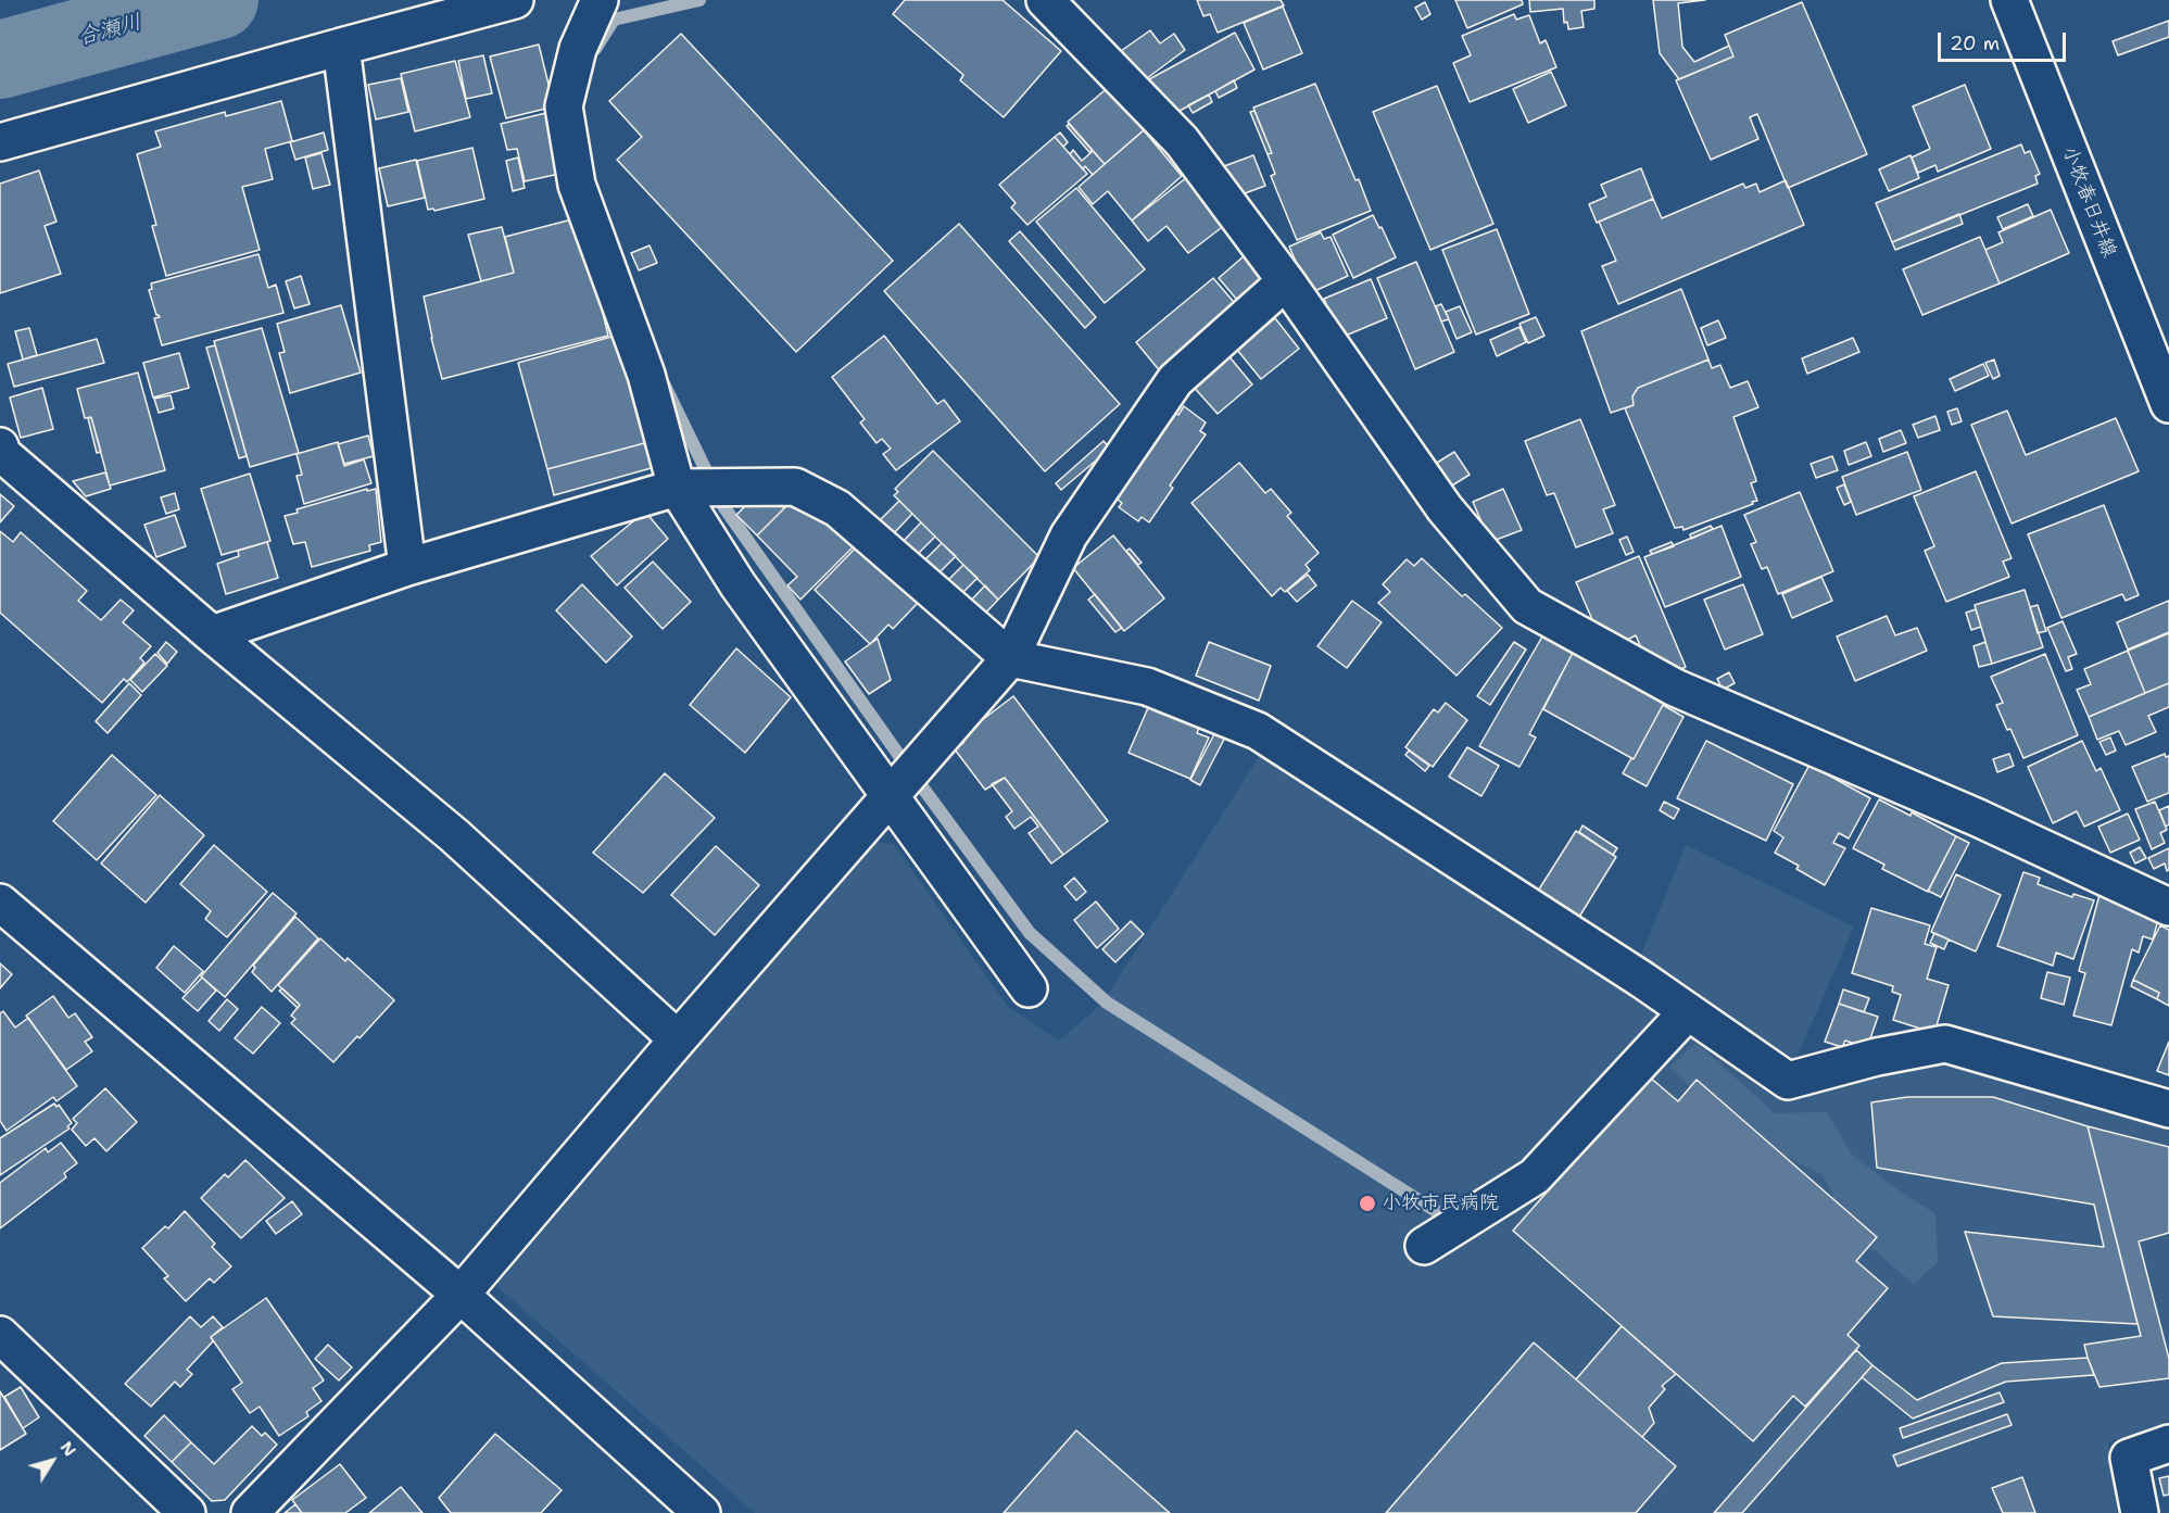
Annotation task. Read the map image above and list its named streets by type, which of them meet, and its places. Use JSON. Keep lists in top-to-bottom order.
{
  "streets": {
    "street": ["小牧春日井線"]
  },
  "water": ["合瀬川"],
  "places": ["小牧市民病院"],
  "scale_bar": "20 m",
  "north": "top right"
}
